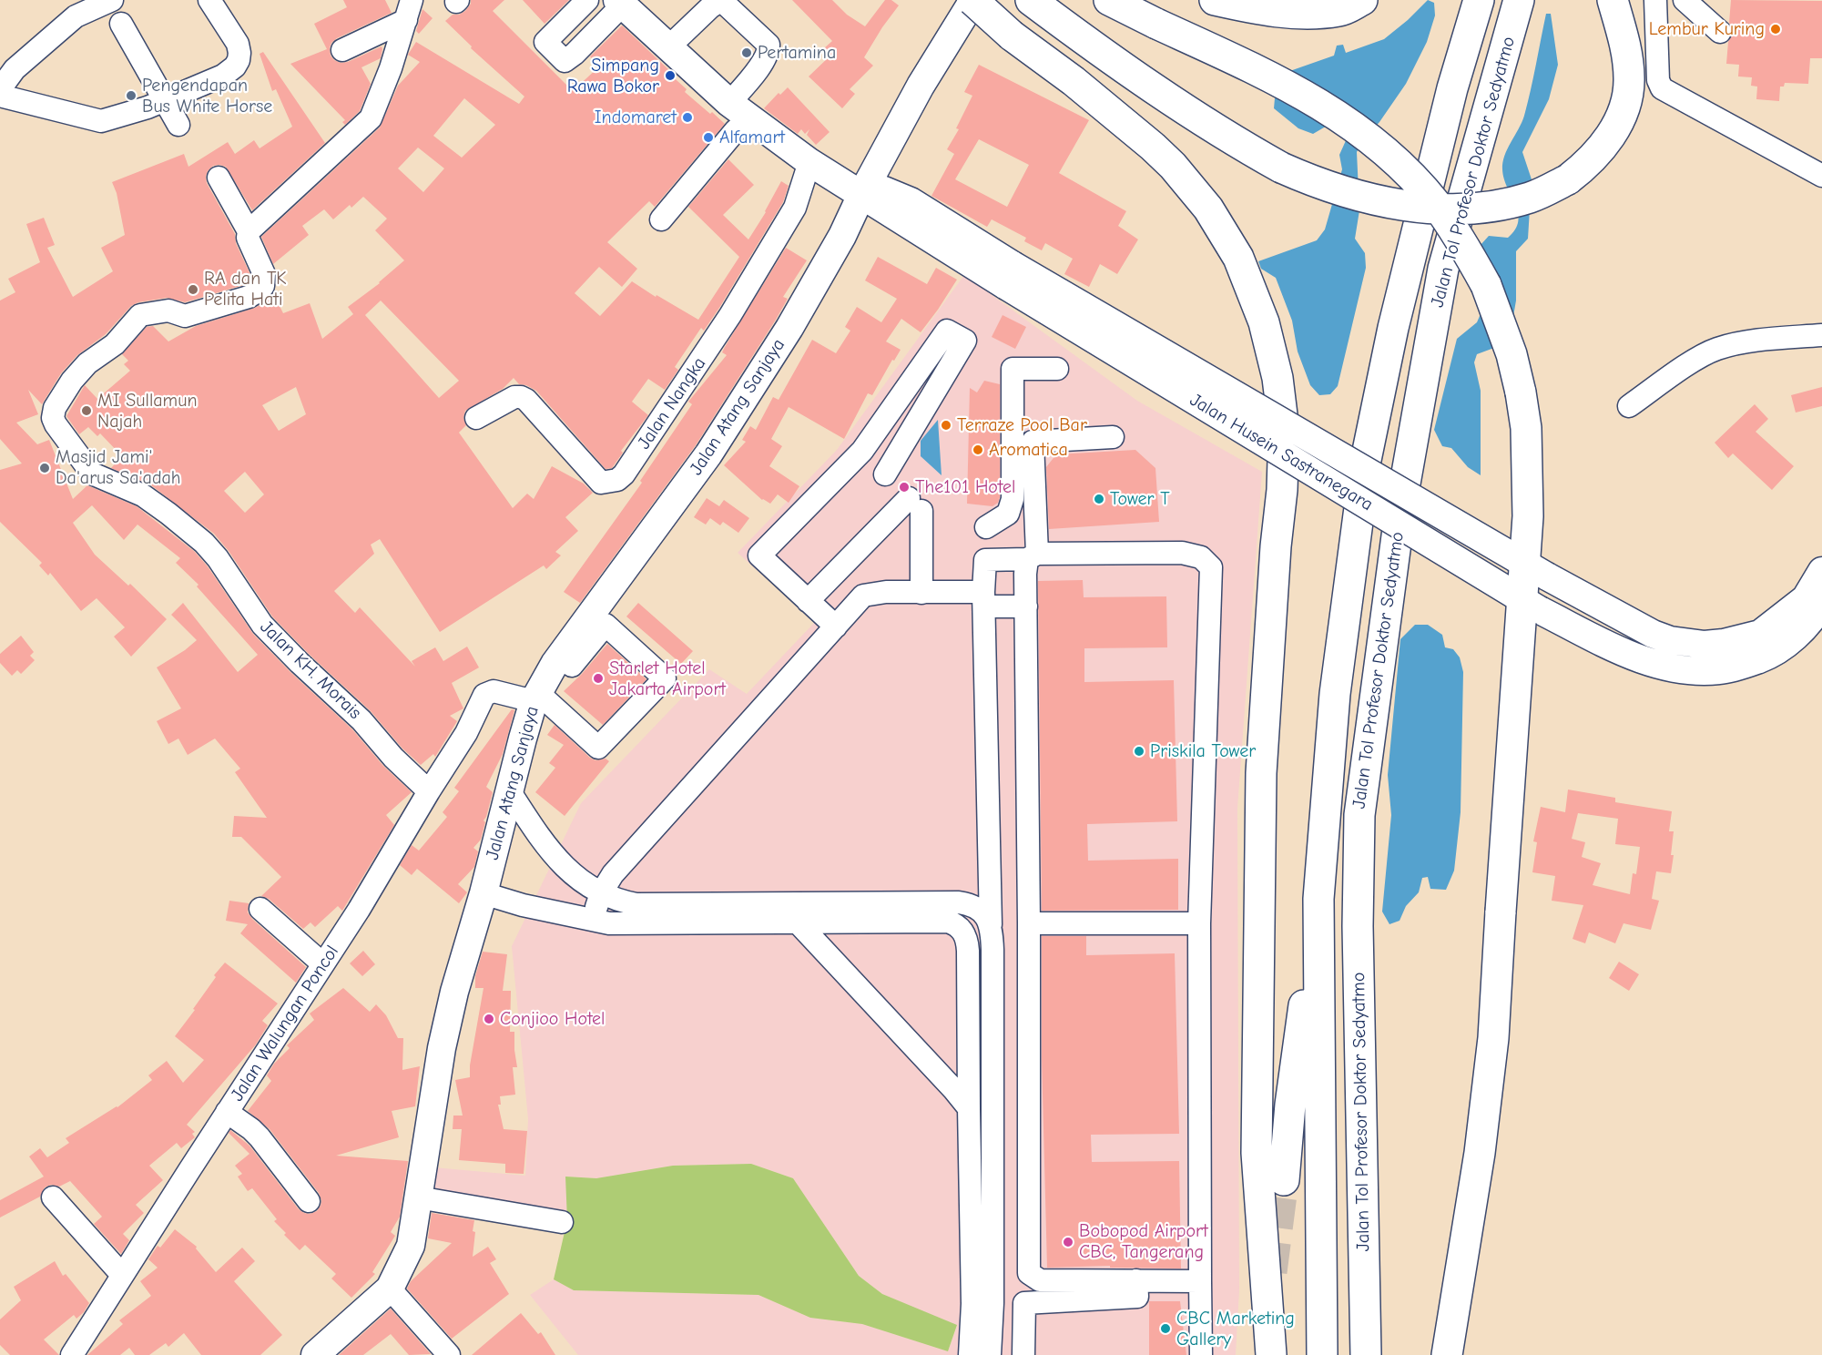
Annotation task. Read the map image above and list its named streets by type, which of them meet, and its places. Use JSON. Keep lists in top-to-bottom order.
{
  "streets": {
    "highway": ["Jalan Tol Profesor Doktor Sedyatmo"],
    "main road": ["Jalan Atang Sanjaya", "Jalan Husein Sastranegara"],
    "street": ["Jalan Nangka", "Jalan KH. Morais", "Jalan Walungan Poncol"]
  },
  "crossings": [
    ["Jalan Nangka", "Jalan Husein Sastranegara"],
    ["Jalan Atang Sanjaya", "Jalan Husein Sastranegara"],
    ["Jalan Atang Sanjaya", "Jalan Walungan Poncol"],
    ["Jalan KH. Morais", "Jalan Walungan Poncol"]
  ],
  "places": [
    "Lembur Kuring",
    "Pertamina",
    "Simpang Rawa Bokor",
    "Pengendapan Bus White Horse",
    "Indomaret",
    "Alfamart",
    "RA dan TK Pelita Hati",
    "MI Sullamun Najah",
    "Terraze Pool Bar",
    "Aromatica",
    "Masjid Jami' Da'arus Sa'adah",
    "The101 Hotel",
    "Tower T",
    "Starlet Hotel Jakarta Airport",
    "Priskila Tower",
    "Conjioo Hotel",
    "Bobopod Airport CBC, Tangerang",
    "CBC Marketing Gallery"
  ]
}
